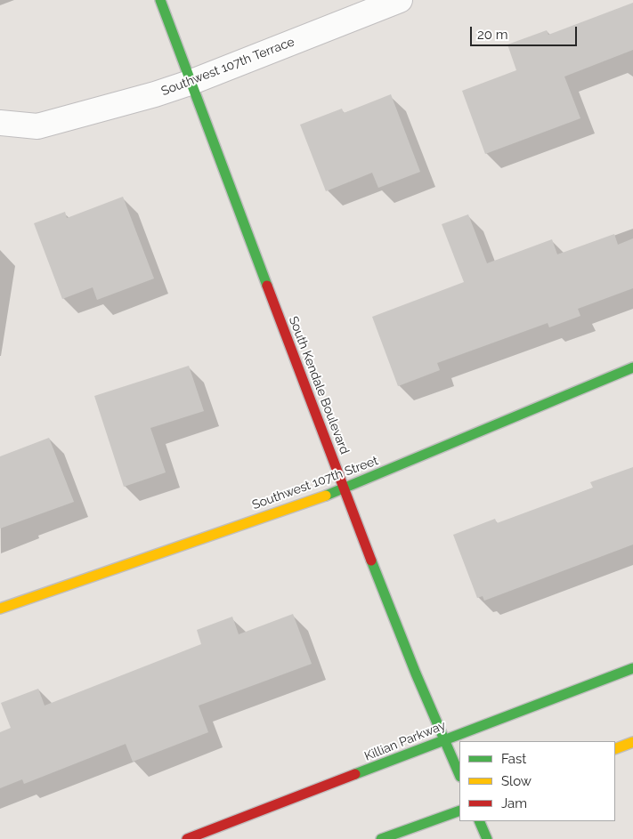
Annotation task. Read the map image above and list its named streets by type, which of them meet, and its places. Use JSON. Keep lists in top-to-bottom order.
{
  "streets": {
    "street": [
      "Southwest 107th Terrace",
      "South Kendale Boulevard",
      "Southwest 107th Street",
      "Killian Parkway"
    ]
  },
  "crossings": [
    ["Southwest 107th Terrace", "South Kendale Boulevard"],
    ["South Kendale Boulevard", "Southwest 107th Street"],
    ["South Kendale Boulevard", "Killian Parkway"]
  ],
  "legend": ["Fast", "Slow", "Jam"],
  "scale_bar": "20 m"
}
